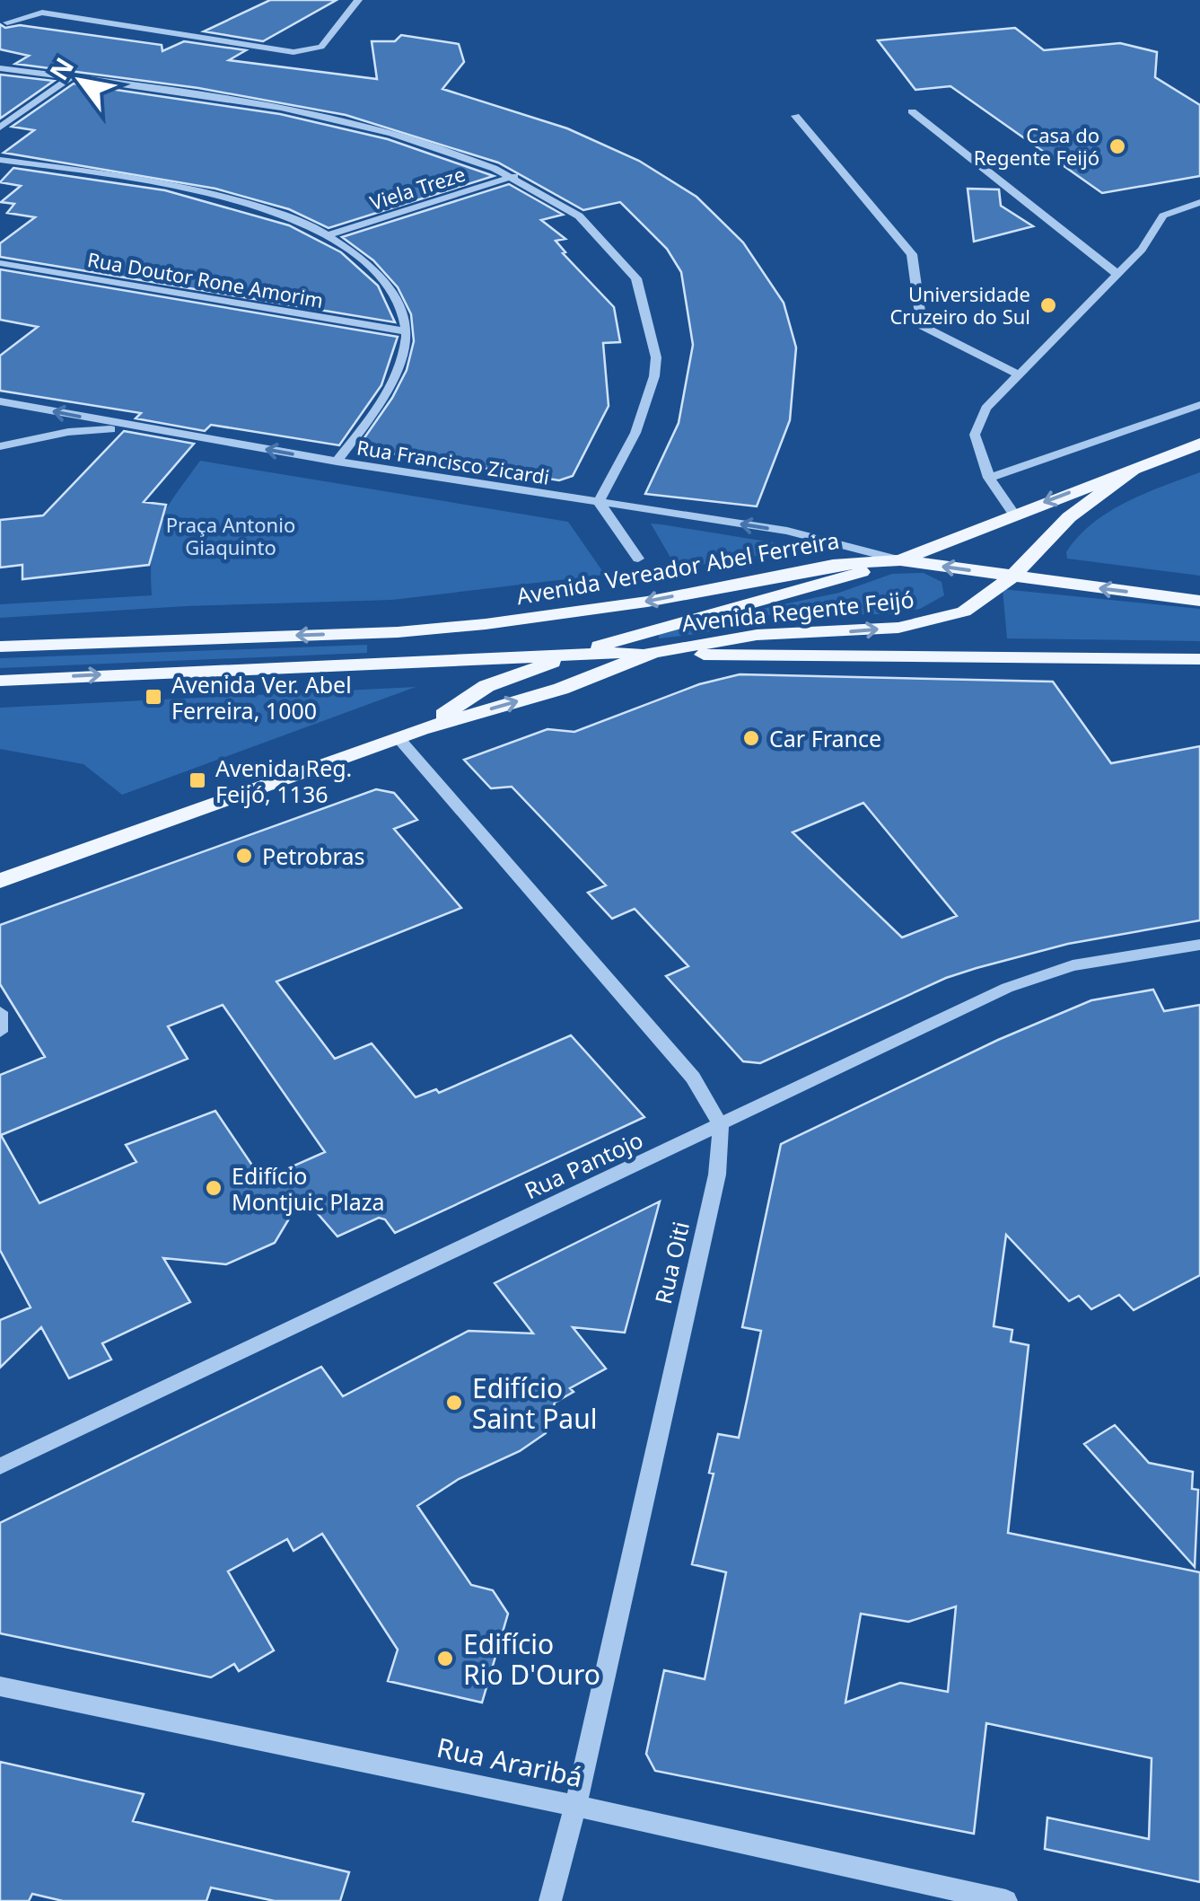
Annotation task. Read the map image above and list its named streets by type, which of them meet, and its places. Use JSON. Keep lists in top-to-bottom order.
{
  "streets": {
    "main road": ["Avenida Vereador Abel Ferreira", "Avenida Regente Feijó"],
    "street": [
      "Viela Treze",
      "Rua Doutor Rone Amorim",
      "Rua Francisco Zicardi",
      "Rua Pantojo",
      "Rua Oiti",
      "Rua Araribá"
    ]
  },
  "crossings": [
    ["Rua Francisco Zicardi", "Avenida Vereador Abel Ferreira"],
    ["Rua Francisco Zicardi", "Avenida Regente Feijó"],
    ["Avenida Vereador Abel Ferreira", "Avenida Regente Feijó"],
    ["Rua Pantojo", "Rua Oiti"],
    ["Rua Oiti", "Rua Araribá"]
  ],
  "one_way": ["Rua Francisco Zicardi"],
  "parks": ["Praça Antonio Giaquinto"],
  "places": {
    "other": [
      "Casa do Regente Feijó",
      "Universidade Cruzeiro do Sul",
      "Car France",
      "Petrobras",
      "Edifício Montjuic Plaza",
      "Edifício Saint Paul",
      "Edifício Rio D'Ouro"
    ],
    "transit": ["Avenida Ver. Abel Ferreira, 1000", "Avenida Reg. Feijó, 1136"]
  },
  "north": "top left"
}
